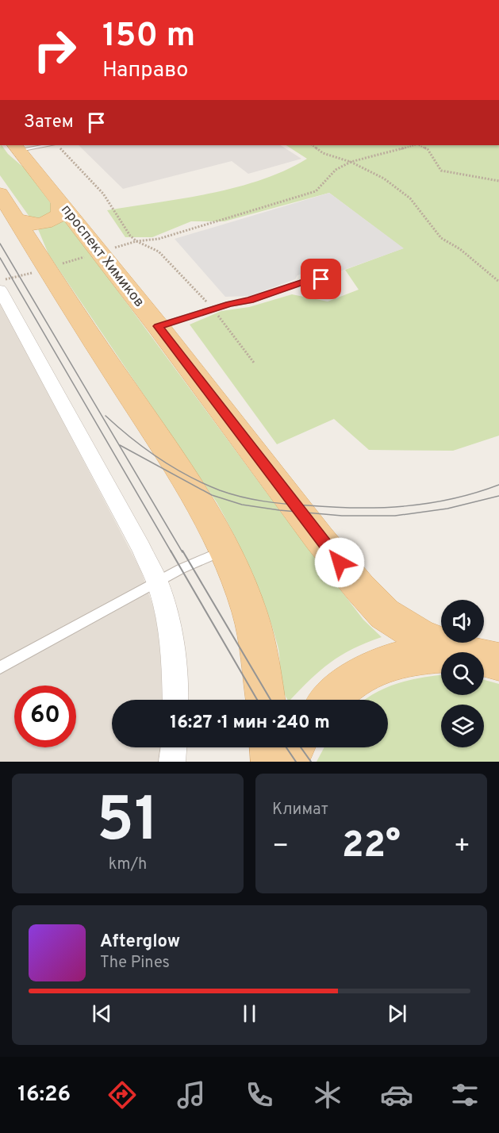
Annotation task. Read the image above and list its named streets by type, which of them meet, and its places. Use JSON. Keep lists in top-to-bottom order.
{
  "streets": {
    "main road": ["проспект Химиков"]
  },
  "page": {
    "turn": ["150 m", "Направо"],
    "then": "Затем",
    "limit": "60",
    "trip": "16:27 · 1 мин · 240 m",
    "tile": [
      ["51", "km/h"],
      "Климат"
    ],
    "heat": ["−", "22°", "+"],
    "song": ["Afterglow", "The Pines"],
    "tabs": "16:26"
  }
}
